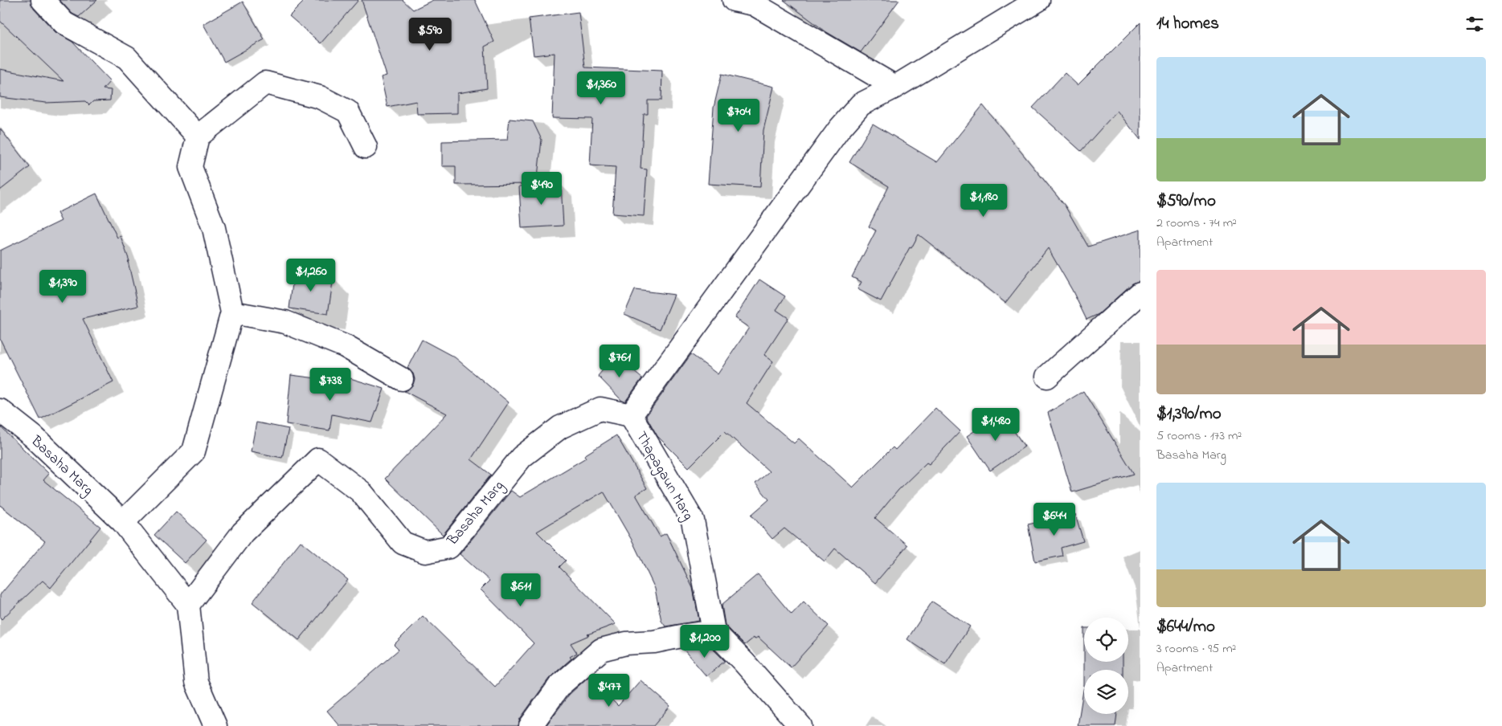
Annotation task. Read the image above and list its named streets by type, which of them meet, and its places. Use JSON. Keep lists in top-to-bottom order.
{
  "streets": {
    "street": ["Basaha Marg", "Thapagaun Marg"]
  },
  "crossings": [
    ["Basaha Marg", "Thapagaun Marg"]
  ],
  "page": {
    "heading": "14 homes",
    "price": [
      "$590",
      "$1,360",
      "$704",
      "$490",
      "$1,180",
      "$1,260",
      "$1,390",
      "$761",
      "$738",
      "$1,480",
      "$644",
      "$611",
      "$1,200",
      "$477"
    ],
    "list": [
      {
        "name": "$590/mo",
        "note": "2 rooms · 74 m² · Apartment"
      },
      {
        "name": "$1,390/mo",
        "note": "5 rooms · 173 m² · Basaha Marg"
      },
      {
        "name": "$644/mo",
        "note": "3 rooms · 95 m² · Apartment"
      }
    ]
  }
}
